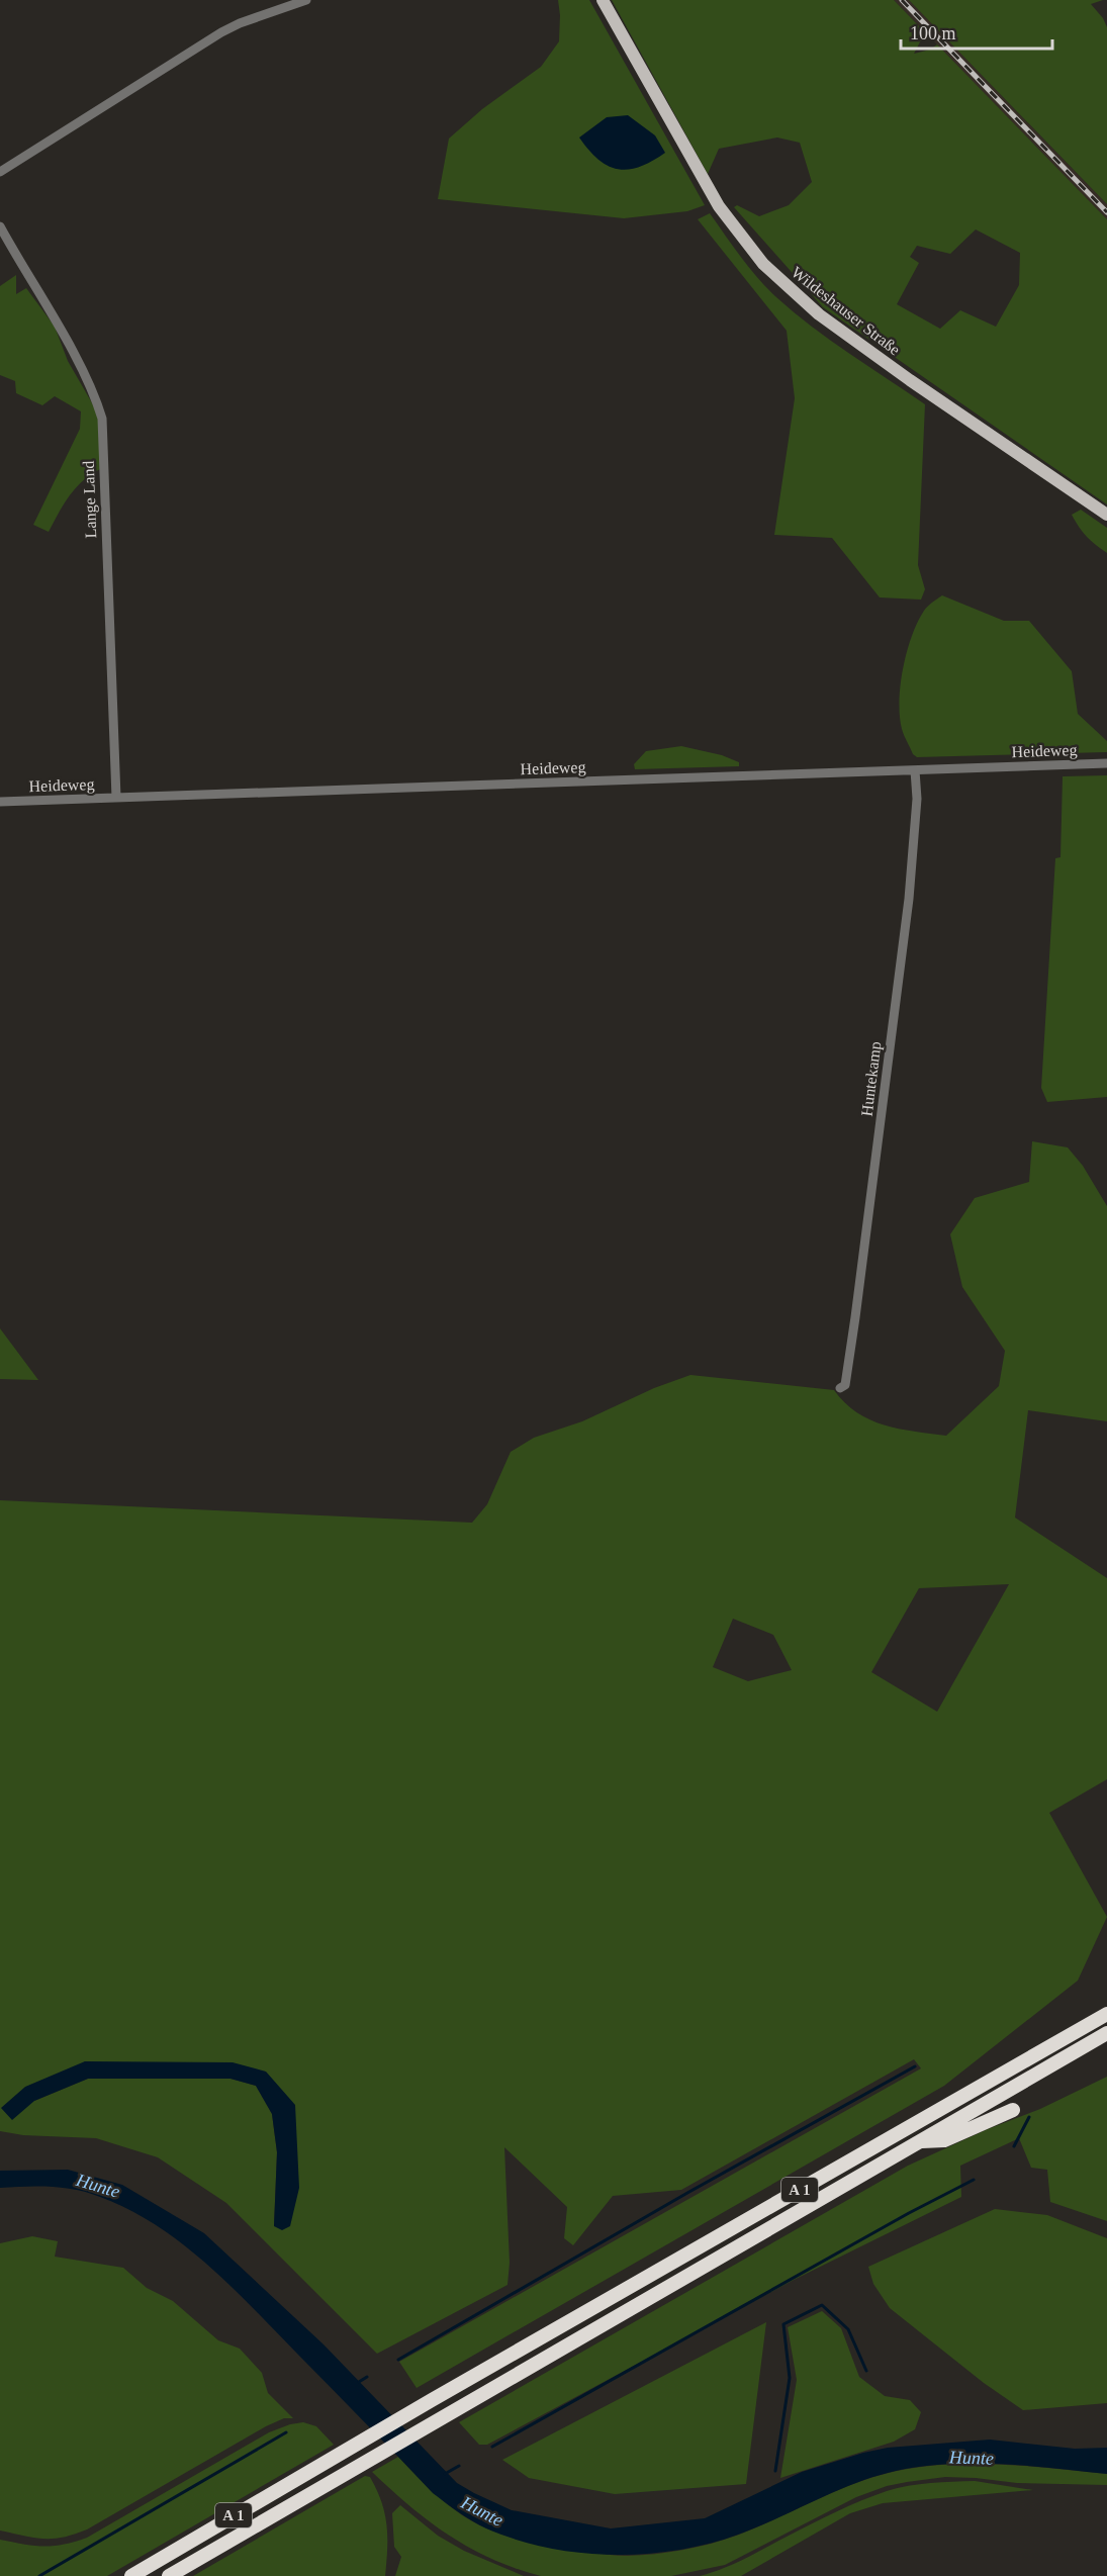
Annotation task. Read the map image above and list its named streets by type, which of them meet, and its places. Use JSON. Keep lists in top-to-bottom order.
{
  "streets": {
    "highway": ["A 1"],
    "main road": ["Wildeshauser Straße"],
    "street": ["Lange Land", "Heideweg", "Huntekamp"]
  },
  "crossings": [
    ["Lange Land", "Heideweg"],
    ["Heideweg", "Huntekamp"]
  ],
  "water": ["Hunte"],
  "scale_bar": "100 m"
}
